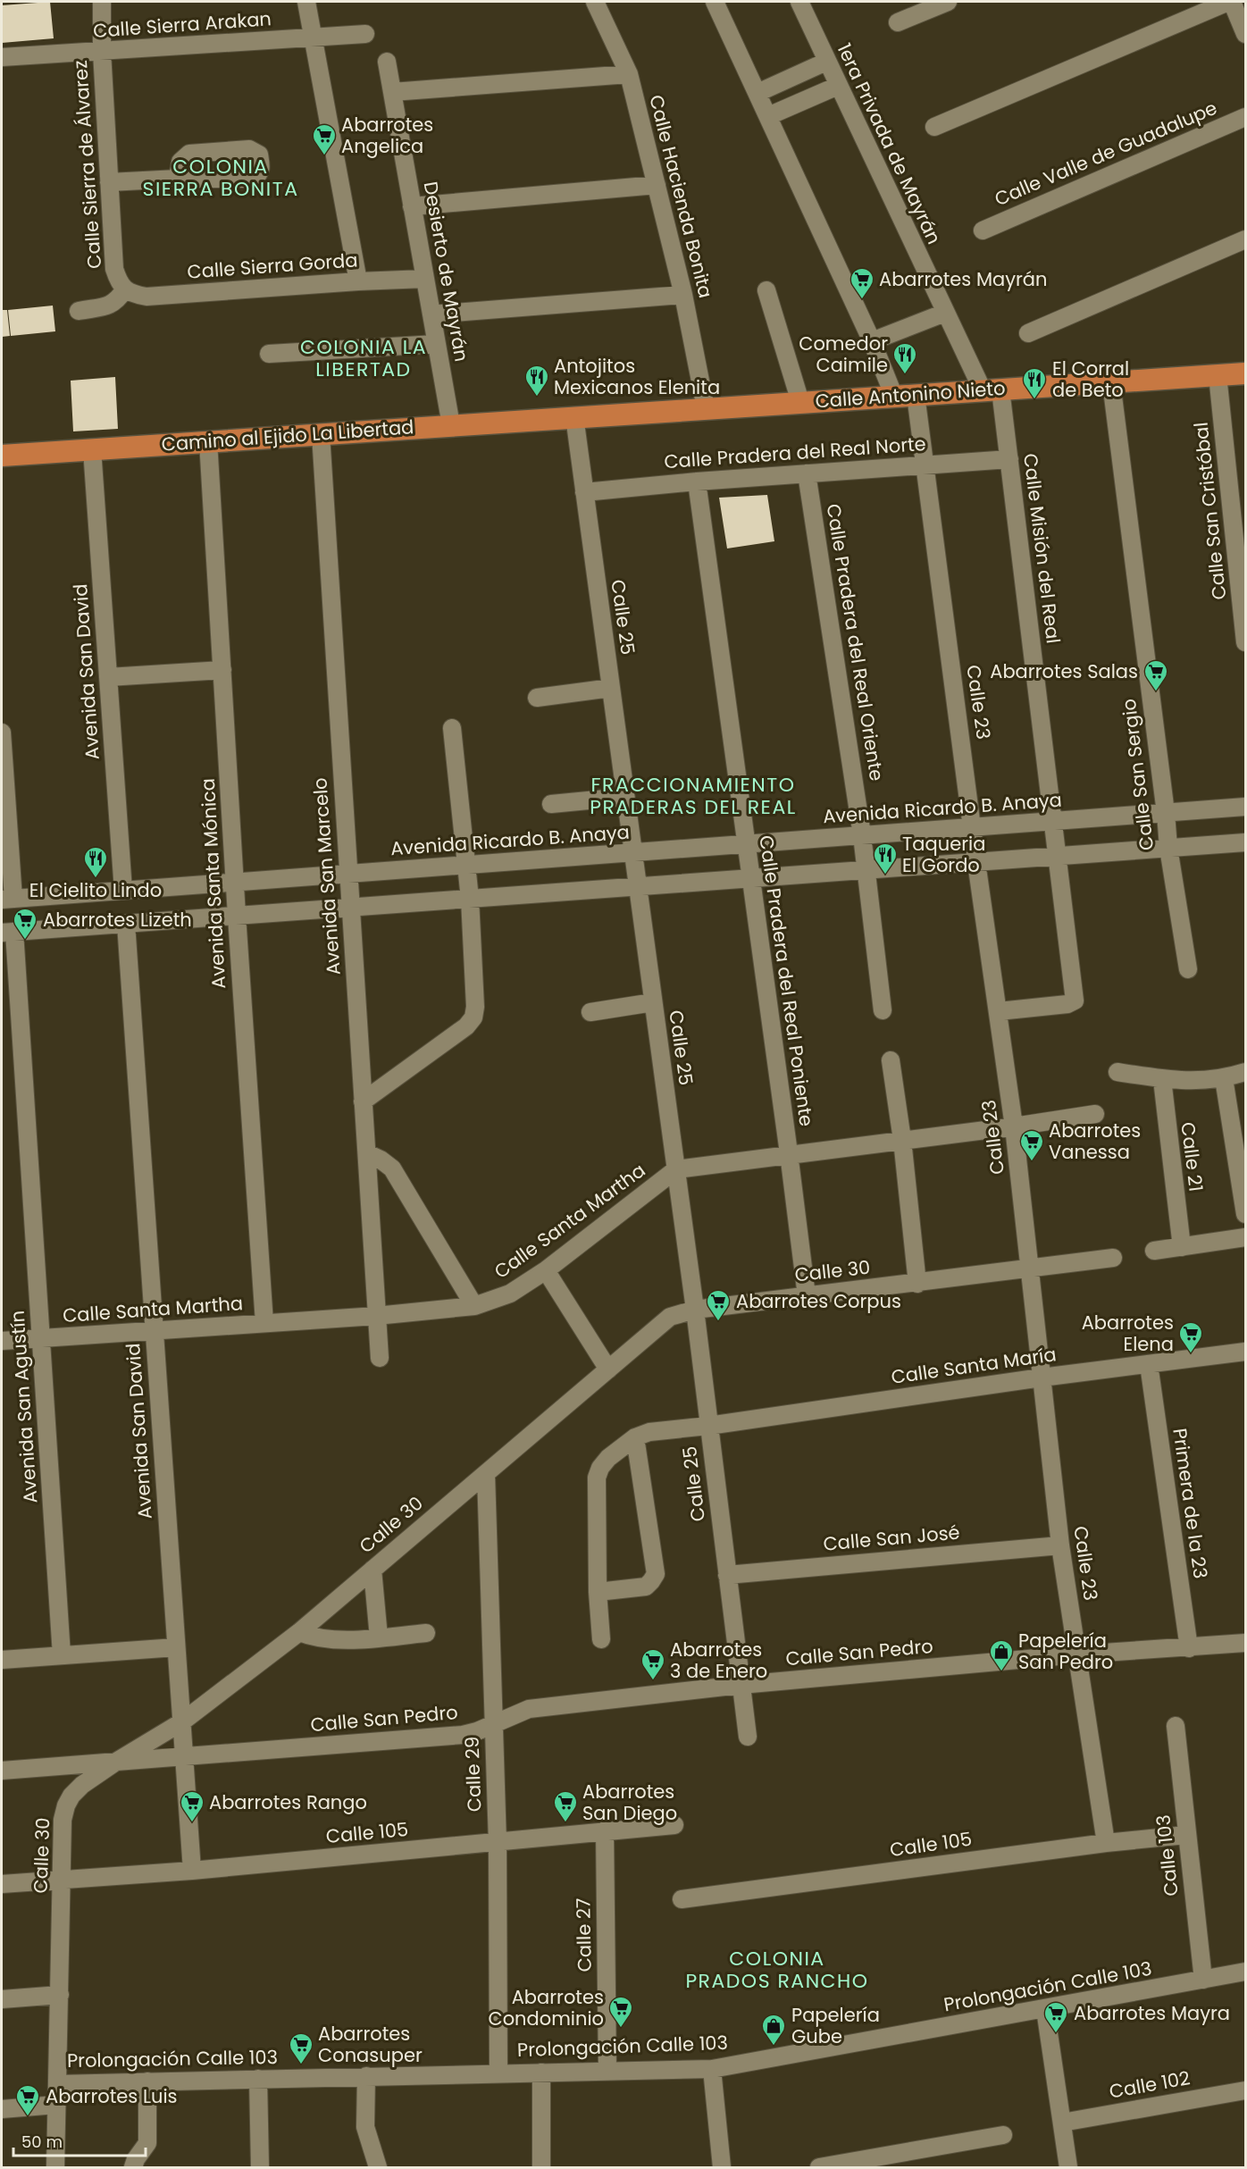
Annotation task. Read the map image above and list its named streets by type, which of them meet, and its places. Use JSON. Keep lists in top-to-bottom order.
{
  "streets": {
    "main road": ["Calle Antonino Nieto", "Camino al Ejido La Libertad"],
    "street": [
      "Calle Sierra Arakan",
      "1era Privada de Mayrán",
      "Calle Valle de Guadalupe",
      "Calle Sierra de Álvarez",
      "Calle Hacienda Bonita",
      "Calle Sierra Gorda",
      "Desierto de Mayrán",
      "Calle Pradera del Real Norte",
      "Calle San Cristóbal",
      "Calle Misión del Real",
      "Calle 25",
      "Calle Pradera del Real Oriente",
      "Avenida San David",
      "Calle 23",
      "Calle San Sergio",
      "Avenida Ricardo B. Anaya",
      "Avenida San Marcelo",
      "Avenida Santa Mónica",
      "Calle Pradera del Real Poniente",
      "Calle 21",
      "Calle Santa Martha",
      "Calle 30",
      "Calle Santa María",
      "Avenida San Agustín",
      "Primera de la 23",
      "Calle San José",
      "Calle San Pedro",
      "Calle 29",
      "Calle 105",
      "Calle 103",
      "Calle 27",
      "Prolongación Calle 103",
      "Calle 102"
    ]
  },
  "crossings": [
    ["Calle Sierra Arakan", "Calle Sierra de Álvarez"],
    ["1era Privada de Mayrán", "Calle Antonino Nieto"],
    ["1era Privada de Mayrán", "Calle Misión del Real"],
    ["Calle Sierra de Álvarez", "Calle Sierra Gorda"],
    ["Calle Hacienda Bonita", "Calle Antonino Nieto"],
    ["Calle Sierra Gorda", "Desierto de Mayrán"],
    ["Desierto de Mayrán", "Camino al Ejido La Libertad"],
    ["Calle Antonino Nieto", "Camino al Ejido La Libertad"],
    ["Calle Antonino Nieto", "Calle San Cristóbal"],
    ["Calle Antonino Nieto", "Calle Misión del Real"],
    ["Calle Antonino Nieto", "Calle 25"],
    ["Calle Antonino Nieto", "Calle 23"],
    ["Calle Antonino Nieto", "Calle San Sergio"],
    ["Camino al Ejido La Libertad", "Calle 25"],
    ["Camino al Ejido La Libertad", "Avenida San David"],
    ["Camino al Ejido La Libertad", "Avenida San Marcelo"],
    ["Camino al Ejido La Libertad", "Avenida Santa Mónica"],
    ["Calle Pradera del Real Norte", "Calle Misión del Real"],
    ["Calle Pradera del Real Norte", "Calle 25"],
    ["Calle Pradera del Real Norte", "Calle Pradera del Real Oriente"],
    ["Calle Pradera del Real Norte", "Calle 23"],
    ["Calle Pradera del Real Norte", "Calle Pradera del Real Poniente"],
    ["Calle Misión del Real", "Calle 23"],
    ["Calle Misión del Real", "Avenida Ricardo B. Anaya"],
    ["Calle 25", "Avenida Ricardo B. Anaya"],
    ["Calle 25", "Calle Santa Martha"],
    ["Calle 25", "Calle 30"],
    ["Calle 25", "Calle Santa María"],
    ["Calle 25", "Calle San José"],
    ["Calle 25", "Calle San Pedro"],
    ["Calle Pradera del Real Oriente", "Avenida Ricardo B. Anaya"],
    ["Avenida San David", "Avenida Ricardo B. Anaya"],
    ["Avenida San David", "Calle Santa Martha"],
    ["Avenida San David", "Calle 30"],
    ["Avenida San David", "Calle San Pedro"],
    ["Avenida San David", "Calle 105"],
    ["Calle 23", "Avenida Ricardo B. Anaya"],
    ["Calle 23", "Calle Santa Martha"],
    ["Calle 23", "Calle 30"],
    ["Calle 23", "Calle Santa María"],
    ["Calle 23", "Calle San José"],
    ["Calle 23", "Calle San Pedro"],
    ["Calle 23", "Calle 105"],
    ["Calle San Sergio", "Avenida Ricardo B. Anaya"],
    ["Avenida Ricardo B. Anaya", "Avenida San Marcelo"],
    ["Avenida Ricardo B. Anaya", "Avenida Santa Mónica"],
    ["Avenida Ricardo B. Anaya", "Calle Pradera del Real Poniente"],
    ["Avenida San Marcelo", "Calle Santa Martha"],
    ["Avenida Santa Mónica", "Calle Santa Martha"],
    ["Calle Pradera del Real Poniente", "Calle Santa Martha"],
    ["Calle Pradera del Real Poniente", "Calle 30"],
    ["Calle Santa Martha", "Avenida San Agustín"],
    ["Calle 30", "Calle San Pedro"],
    ["Calle 30", "Calle 29"],
    ["Calle 30", "Calle 105"],
    ["Calle 30", "Prolongación Calle 103"],
    ["Calle Santa María", "Primera de la 23"],
    ["Primera de la 23", "Calle San Pedro"],
    ["Calle San Pedro", "Calle 29"],
    ["Calle 29", "Calle 105"],
    ["Calle 29", "Prolongación Calle 103"],
    ["Calle 105", "Calle 103"],
    ["Calle 105", "Calle 27"],
    ["Calle 103", "Prolongación Calle 103"],
    ["Calle 27", "Prolongación Calle 103"]
  ],
  "districts": [
    "COLONIA SIERRA BONITA",
    "COLONIA LA LIBERTAD",
    "FRACCIONAMIENTO PRADERAS DEL REAL",
    "COLONIA PRADOS RANCHO"
  ],
  "places": {
    "supermarket": [
      "Abarrotes Angelica",
      "Abarrotes Mayrán",
      "Abarrotes Salas",
      "Abarrotes Lizeth",
      "Abarrotes Vanessa",
      "Abarrotes Corpus",
      "Abarrotes Elena",
      "Abarrotes 3 de Enero",
      "Abarrotes Rango",
      "Abarrotes San Diego",
      "Abarrotes Condominio",
      "Abarrotes Mayra",
      "Abarrotes Conasuper",
      "Abarrotes Luis"
    ],
    "restaurant": [
      "Comedor Caimile",
      "Antojitos Mexicanos Elenita",
      "El Corral de Beto",
      "Taqueria El Gordo",
      "El Cielito Lindo"
    ],
    "shop": ["Papelería San Pedro", "Papelería Gube"]
  },
  "scale_bar": "50 m"
}
